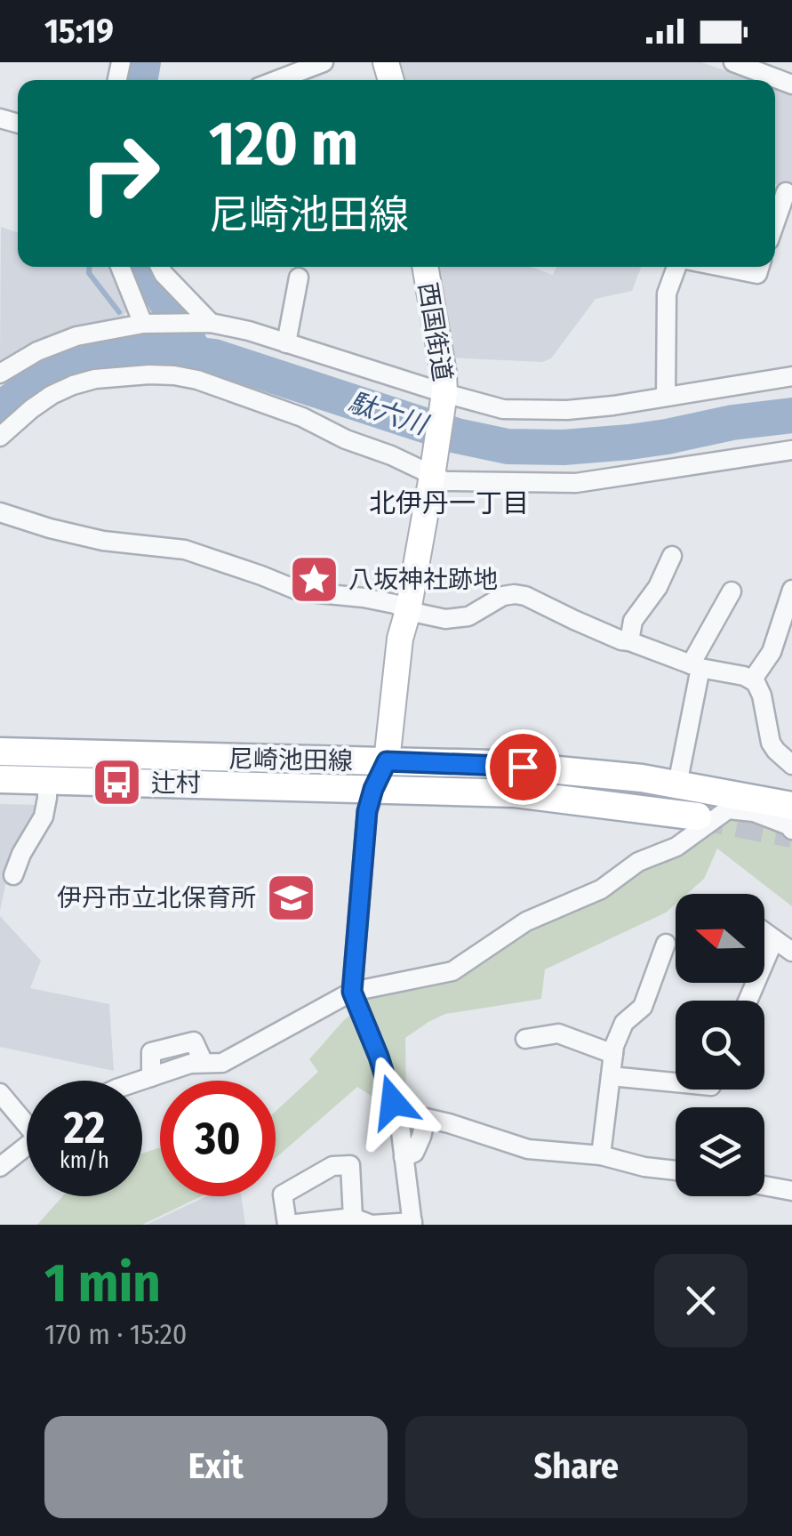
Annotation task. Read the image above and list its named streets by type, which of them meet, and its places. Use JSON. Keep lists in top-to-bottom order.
{
  "streets": {
    "main road": ["尼崎池田線"],
    "street": ["西国街道"]
  },
  "crossings": [
    ["西国街道", "尼崎池田線"]
  ],
  "districts": ["北伊丹一丁目"],
  "water": ["駄六川"],
  "places": {
    "place": ["八坂神社跡地"],
    "bus stop": ["辻村"],
    "school or university": ["伊丹市立北保育所"]
  },
  "north": "left",
  "page": {
    "status": "15:19",
    "turn": ["120 m", "尼崎池田線"],
    "speed": "22 km/h",
    "limit": "30",
    "heading": ["1 min", "170 m · 15:20"],
    "buttons": ["Exit", "Share"]
  }
}
